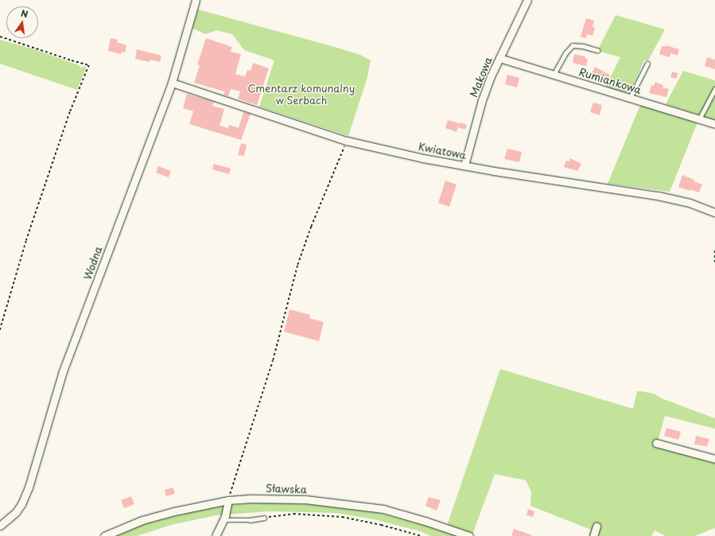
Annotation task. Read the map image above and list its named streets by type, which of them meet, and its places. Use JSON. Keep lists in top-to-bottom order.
{
  "streets": {
    "street": [
      "Makowa",
      "Rumiankowa",
      "Kwiatowa",
      "Wodna",
      "Sławska"
    ]
  },
  "crossings": [
    ["Makowa", "Rumiankowa"],
    ["Makowa", "Kwiatowa"],
    ["Kwiatowa", "Wodna"]
  ],
  "parks": ["Cmentarz komunalny w Serbach"],
  "north": "top"
}
